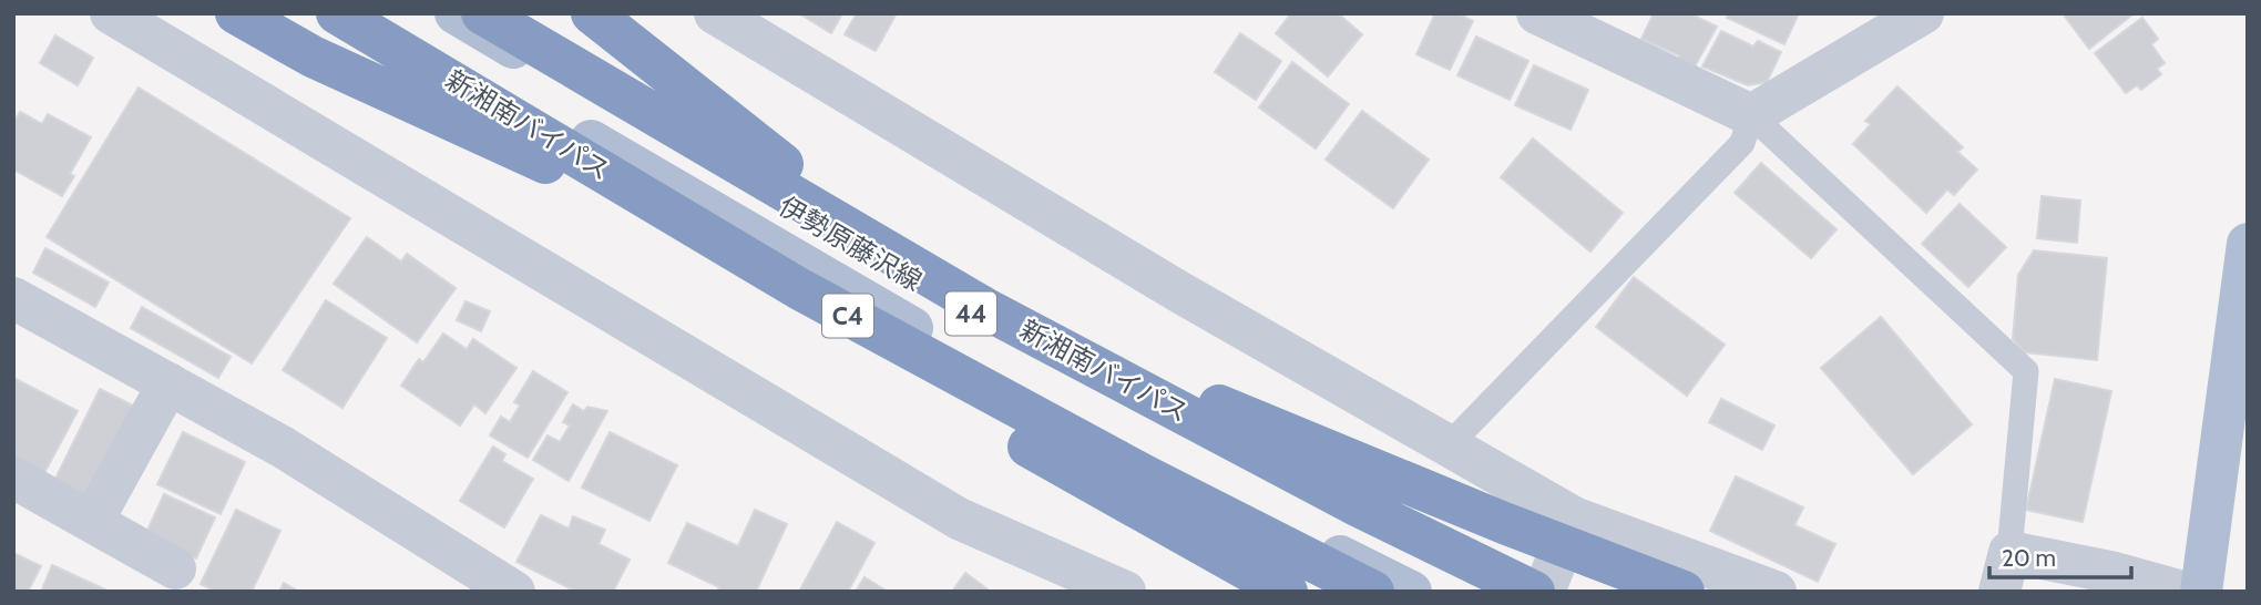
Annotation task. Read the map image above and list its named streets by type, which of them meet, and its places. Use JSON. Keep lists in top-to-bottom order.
{
  "streets": {
    "highway": ["新湘南バイパス", "C4"],
    "main road": ["伊勢原藤沢線", "44"]
  },
  "crossings": [
    ["新湘南バイパス", "伊勢原藤沢線"],
    ["新湘南バイパス", "C4"]
  ],
  "scale_bar": "20 m"
}
